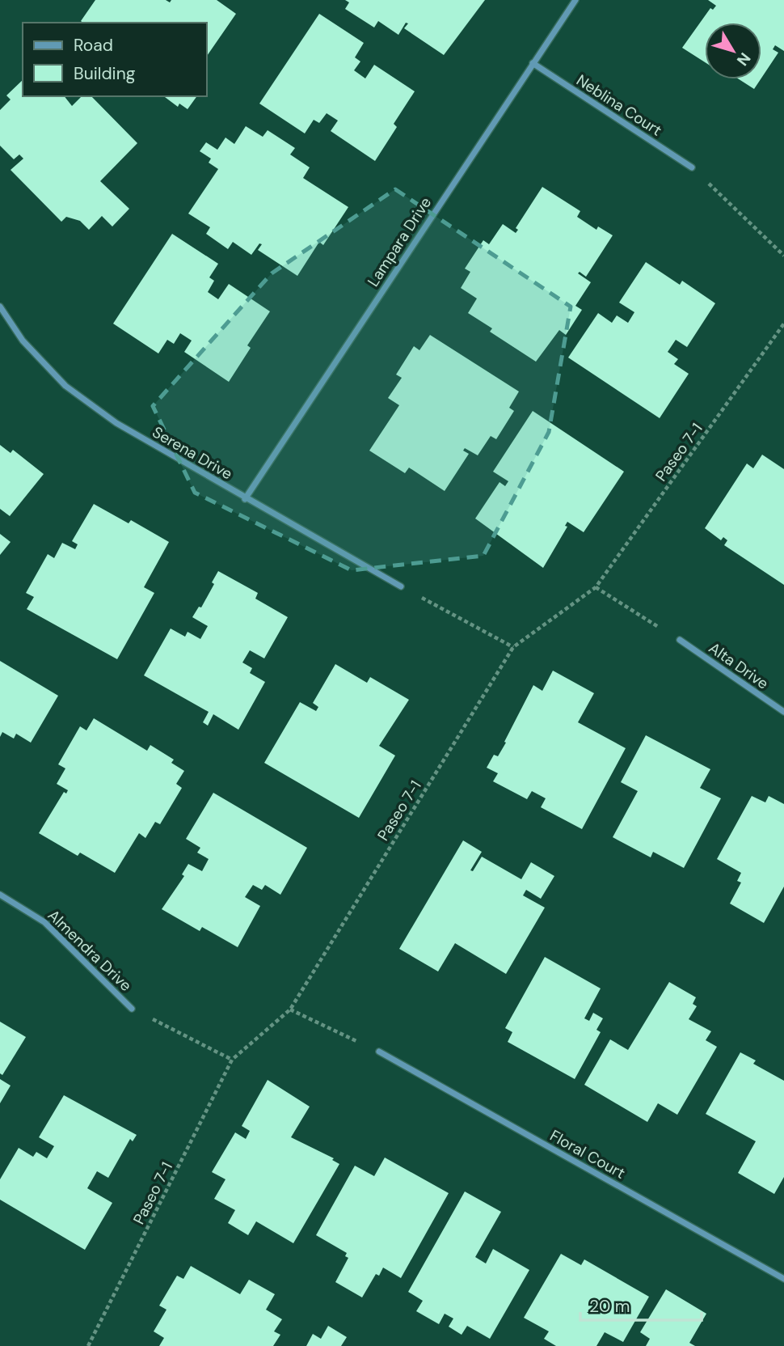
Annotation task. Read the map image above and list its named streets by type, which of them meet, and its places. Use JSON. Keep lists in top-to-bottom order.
{
  "streets": {
    "street": [
      "Neblina Court",
      "Lampara Drive",
      "Serena Drive",
      "Alta Drive",
      "Almendra Drive",
      "Floral Court"
    ],
    "path": ["Paseo 7-1"]
  },
  "crossings": [
    ["Neblina Court", "Lampara Drive"],
    ["Lampara Drive", "Serena Drive"]
  ],
  "legend": ["Road", "Building"],
  "scale_bar": "20 m",
  "north": "bottom right"
}
